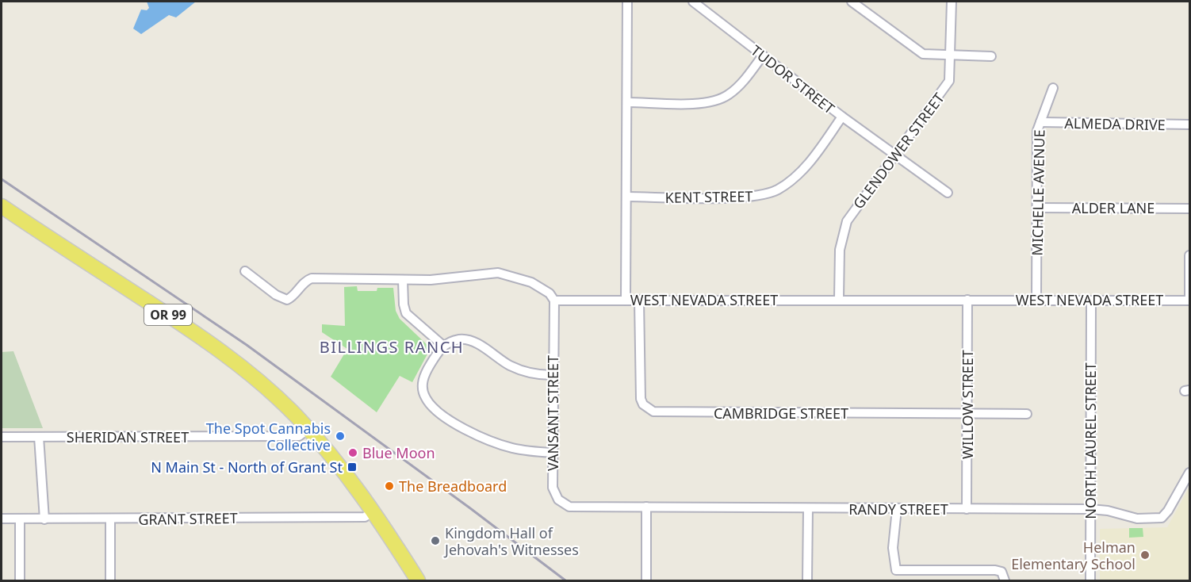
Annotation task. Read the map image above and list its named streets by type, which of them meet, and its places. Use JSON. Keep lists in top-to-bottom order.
{
  "streets": {
    "main road": ["OR 99"],
    "street": [
      "TUDOR STREET",
      "ALMEDA DRIVE",
      "GLENDOWER STREET",
      "MICHELLE AVENUE",
      "KENT STREET",
      "ALDER LANE",
      "WEST NEVADA STREET",
      "WILLOW STREET",
      "VANSANT STREET",
      "CAMBRIDGE STREET",
      "SHERIDAN STREET",
      "NORTH LAUREL STREET",
      "RANDY STREET",
      "GRANT STREET"
    ]
  },
  "crossings": [
    ["TUDOR STREET", "GLENDOWER STREET"],
    ["TUDOR STREET", "KENT STREET"],
    ["ALMEDA DRIVE", "MICHELLE AVENUE"],
    ["GLENDOWER STREET", "WEST NEVADA STREET"],
    ["MICHELLE AVENUE", "ALDER LANE"],
    ["MICHELLE AVENUE", "WEST NEVADA STREET"],
    ["WEST NEVADA STREET", "WILLOW STREET"],
    ["WEST NEVADA STREET", "VANSANT STREET"],
    ["WEST NEVADA STREET", "CAMBRIDGE STREET"],
    ["WEST NEVADA STREET", "NORTH LAUREL STREET"],
    ["OR 99", "SHERIDAN STREET"],
    ["OR 99", "GRANT STREET"],
    ["WILLOW STREET", "CAMBRIDGE STREET"],
    ["WILLOW STREET", "RANDY STREET"],
    ["VANSANT STREET", "RANDY STREET"],
    ["NORTH LAUREL STREET", "RANDY STREET"]
  ],
  "districts": ["BILLINGS RANCH"],
  "places": {
    "other": [
      "The Spot Cannabis Collective",
      "Blue Moon",
      "The Breadboard",
      "Kingdom Hall of Jehovah's Witnesses",
      "Helman Elementary School"
    ],
    "transit": ["N Main St - North of Grant St"]
  }
}
